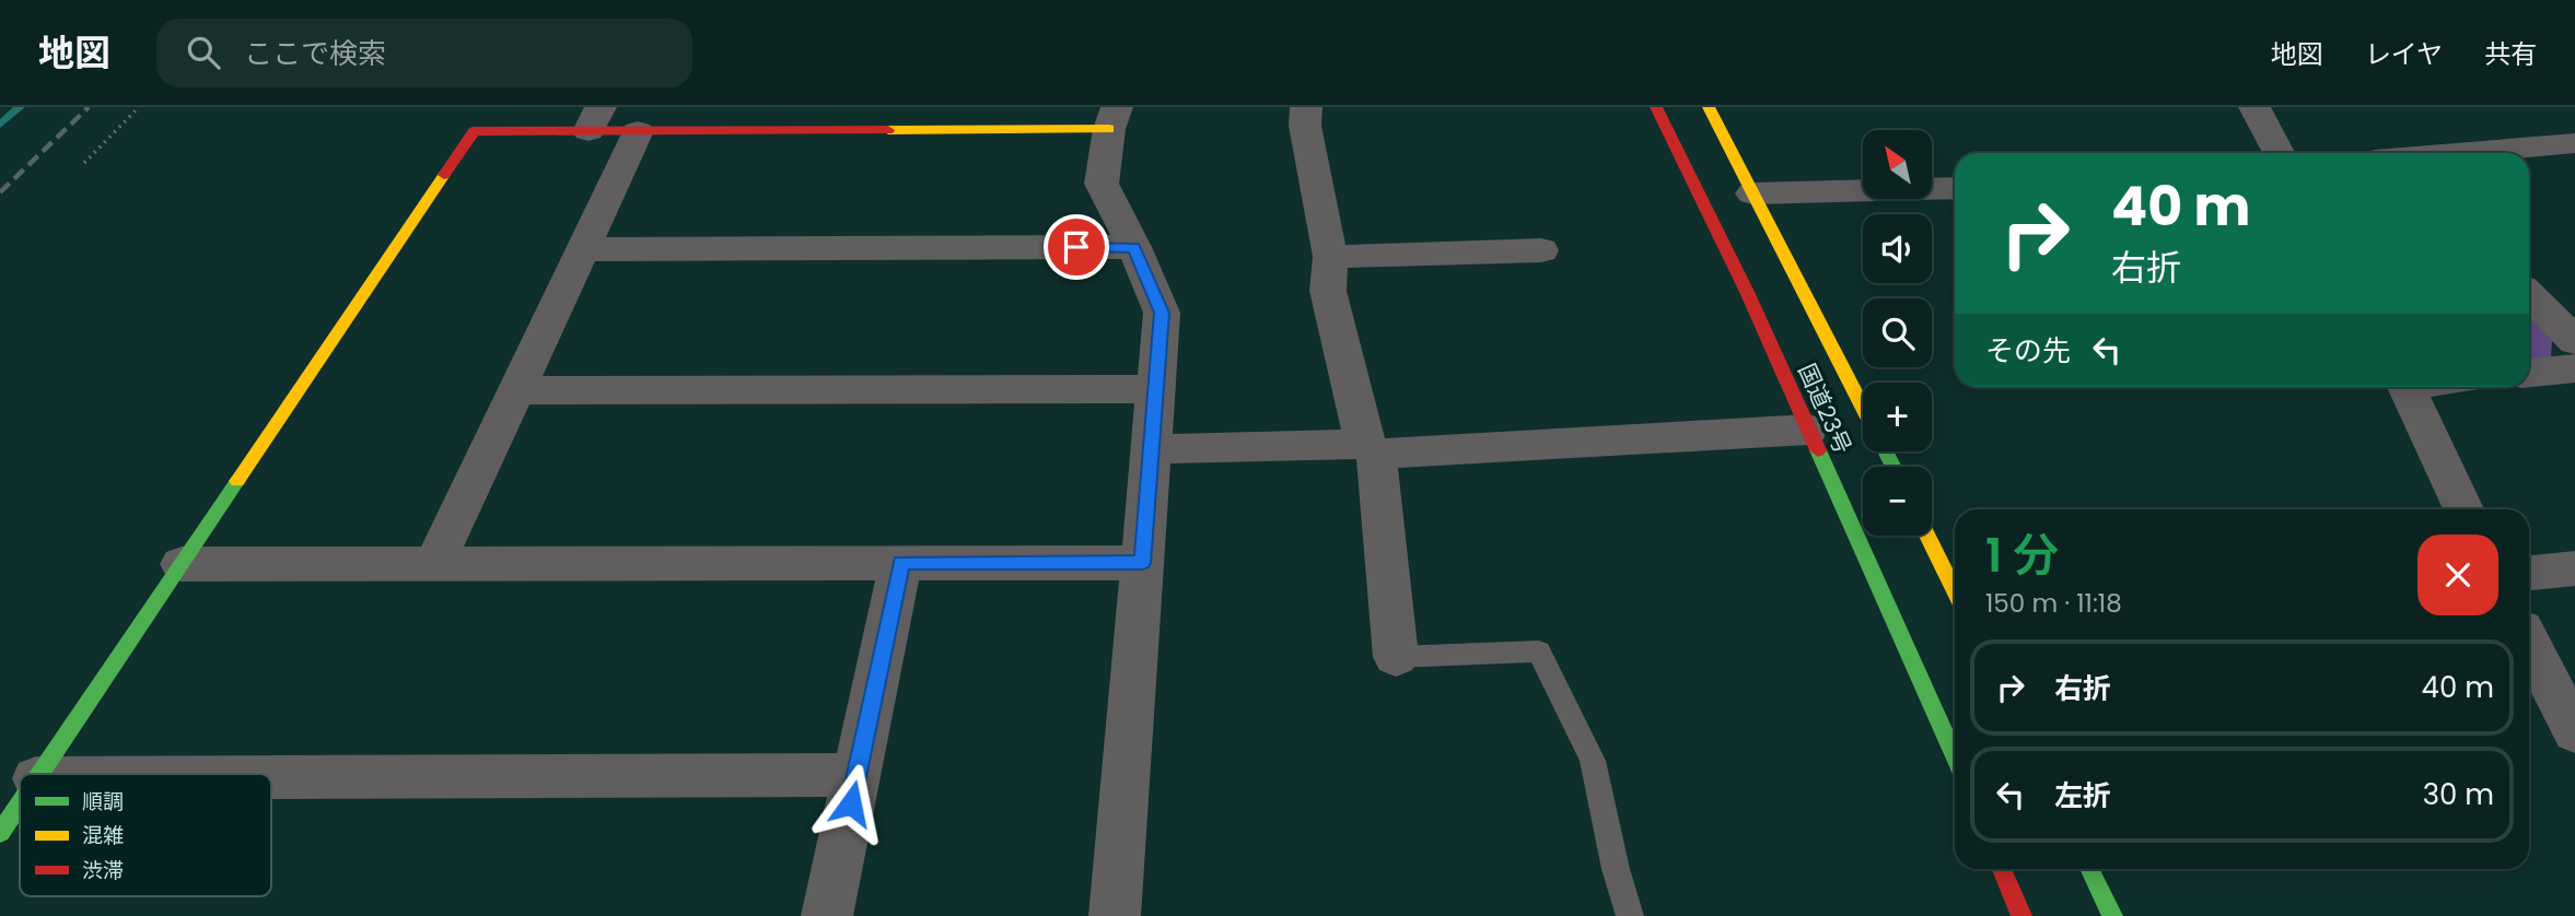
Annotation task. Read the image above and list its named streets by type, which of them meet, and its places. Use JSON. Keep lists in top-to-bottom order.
{
  "streets": {
    "main road": ["国道23号"]
  },
  "legend": ["順調", "混雑", "渋滞"],
  "north": "top left",
  "page": {
    "header": "地図",
    "search": "ここで検索",
    "nav": ["地図", "レイヤ", "共有"],
    "map_buttons": ["+", "−"],
    "turn": ["40 m", "右折"],
    "then": "その先",
    "heading": ["1 分", "150 m · 11:18"],
    "list": [
      {
        "name": "右折",
        "value": "40 m"
      },
      {
        "name": "左折",
        "value": "30 m"
      }
    ]
  }
}
